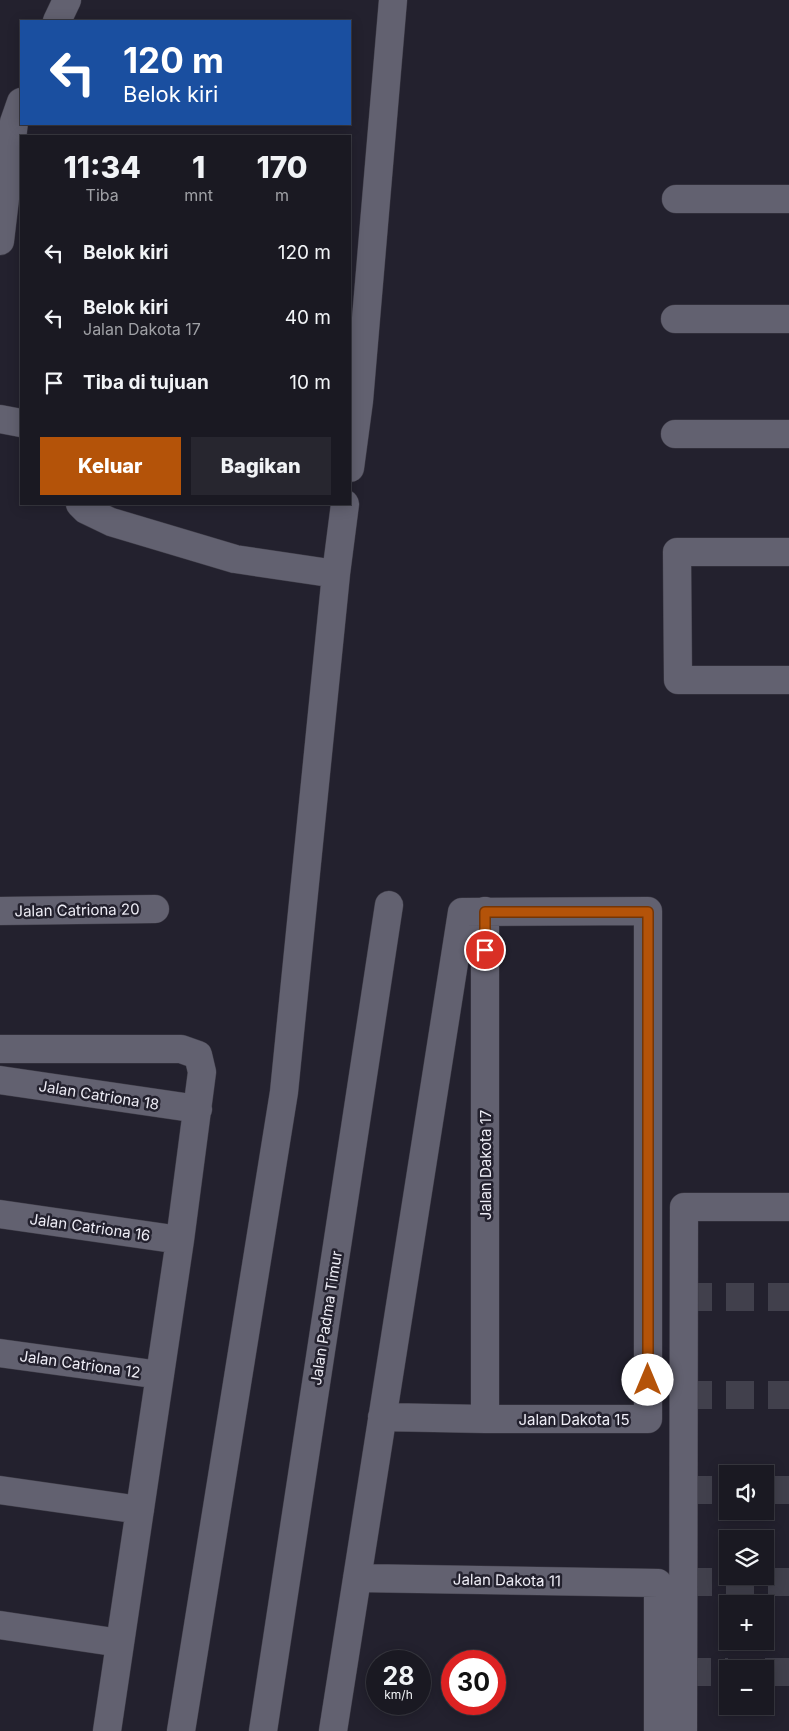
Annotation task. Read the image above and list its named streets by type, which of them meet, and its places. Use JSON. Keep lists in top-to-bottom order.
{
  "streets": {
    "street": [
      "Jalan Catriona 20",
      "Jalan Catriona 18",
      "Jalan Dakota 17",
      "Jalan Catriona 16",
      "Jalan Padma Timur",
      "Jalan Catriona 12",
      "Jalan Dakota 15",
      "Jalan Dakota 11"
    ]
  },
  "crossings": [
    ["Jalan Dakota 17", "Jalan Dakota 15"]
  ],
  "page": {
    "turn": ["120 m", "Belok kiri"],
    "eta": [
      "11:34",
      "Tiba",
      "1",
      "mnt",
      "170",
      "m"
    ],
    "list": [
      {
        "name": "Belok kiri",
        "value": "120 m"
      },
      {
        "name": "Belok kiri",
        "note": "Jalan Dakota 17",
        "value": "40 m"
      },
      {
        "name": "Tiba di tujuan",
        "value": "10 m"
      }
    ],
    "buttons": ["Keluar", "Bagikan"],
    "map_buttons": ["+", "−"],
    "speed": "28 km/h",
    "limit": "30"
  }
}
